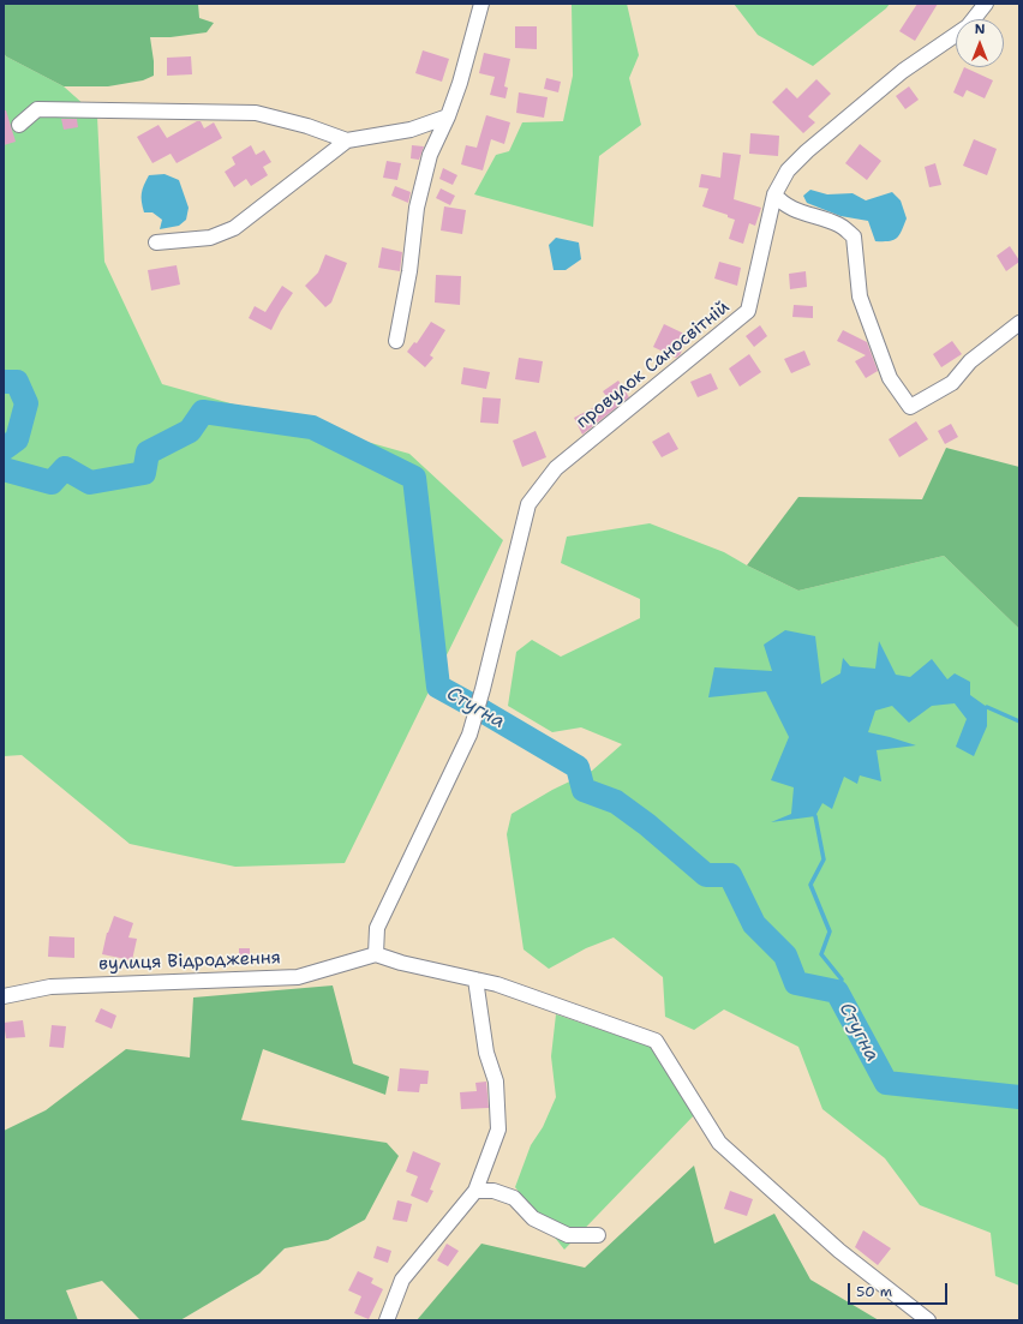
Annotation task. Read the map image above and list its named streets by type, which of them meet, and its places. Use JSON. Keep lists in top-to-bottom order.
{
  "streets": {
    "street": ["провулок Саносвітній", "вулиця Відродження"]
  },
  "crossings": [
    ["провулок Саносвітній", "вулиця Відродження"]
  ],
  "water": ["Стугна"],
  "scale_bar": "50 m",
  "north": "top"
}
